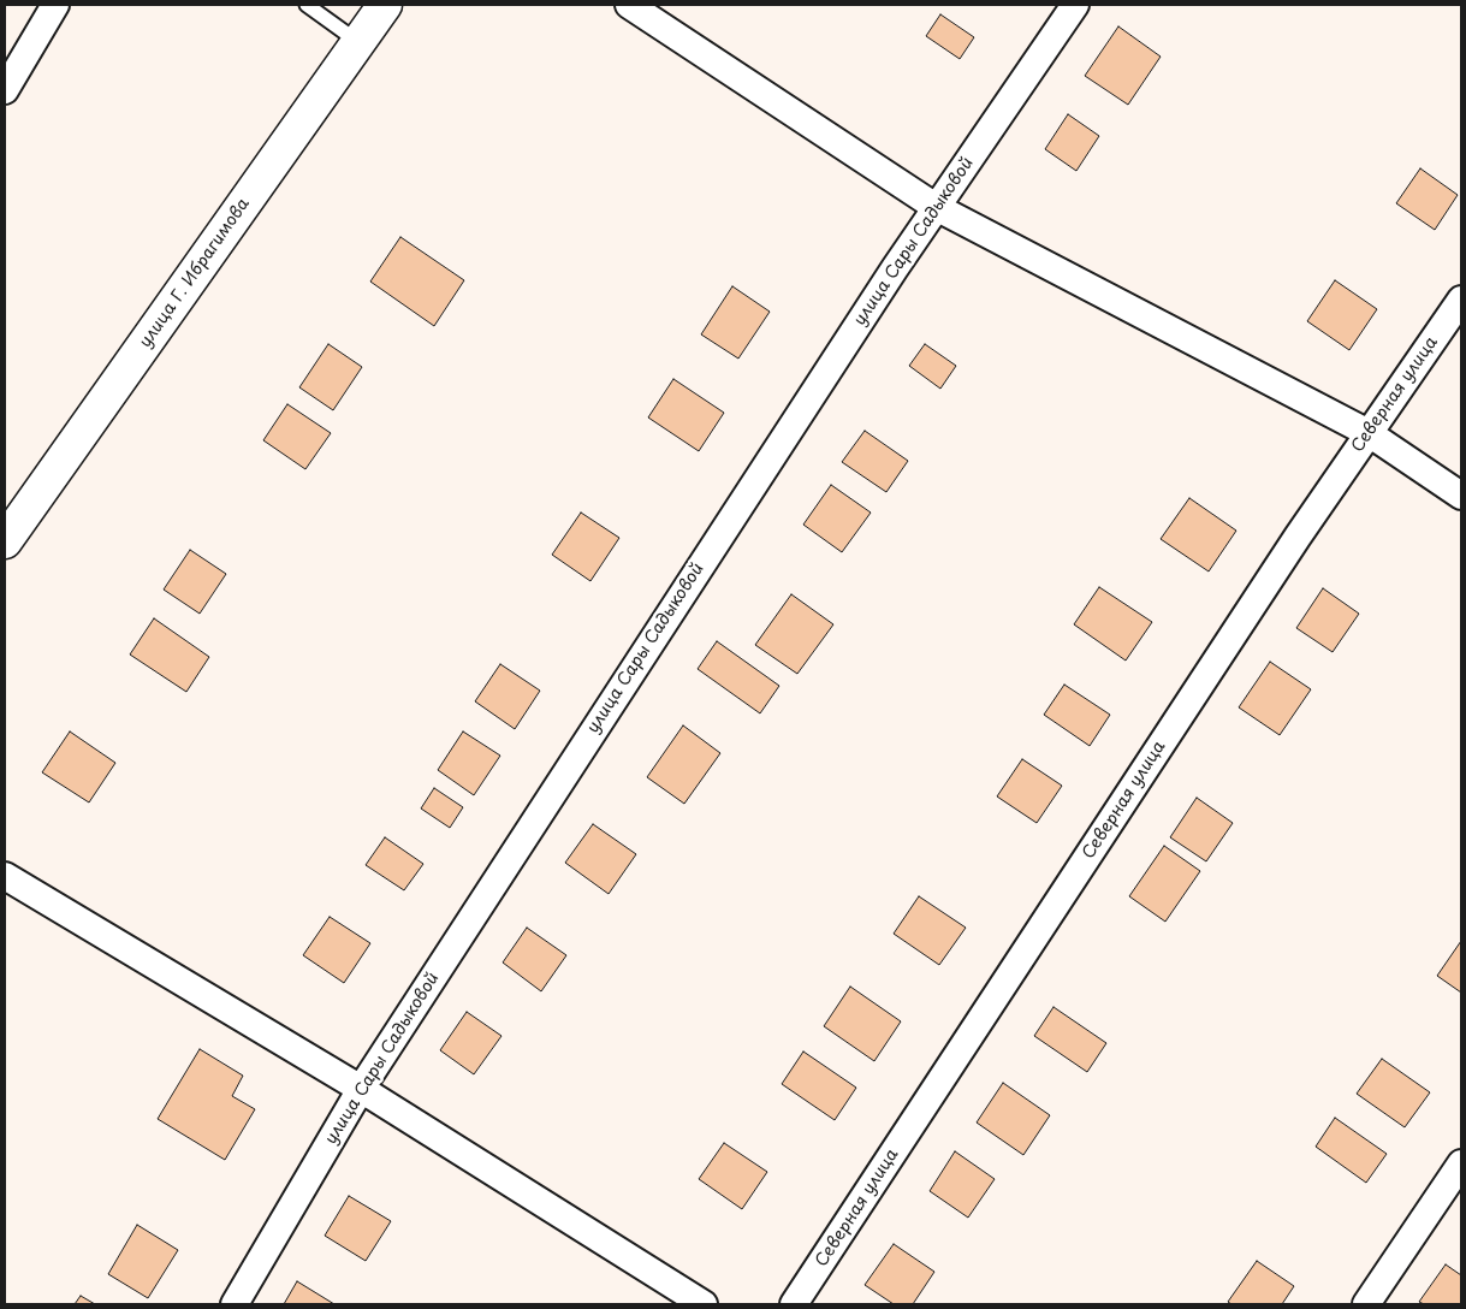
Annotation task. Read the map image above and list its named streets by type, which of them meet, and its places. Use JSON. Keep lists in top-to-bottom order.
{
  "streets": {
    "street": ["улица Сары Садыковой", "улица Г. Ибрагимова", "Северная улица"]
  }
}
